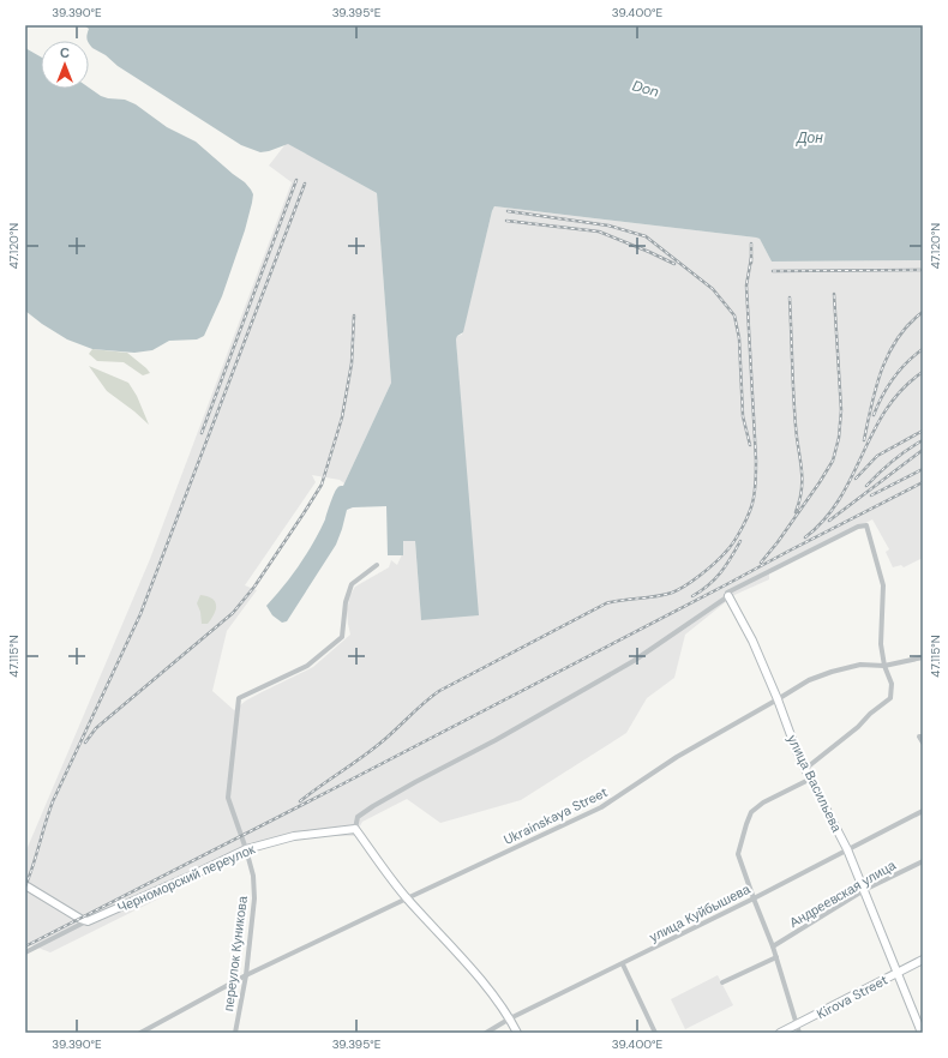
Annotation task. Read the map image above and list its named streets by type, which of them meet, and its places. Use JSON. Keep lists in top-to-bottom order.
{
  "streets": {
    "street": [
      "улица Васильева",
      "Ukrainskaya Street",
      "Черноморский переулок",
      "Андреевская улица",
      "улица Куйбышева",
      "переулок Куникова",
      "Kirova Street"
    ]
  },
  "crossings": [
    ["улица Васильева", "Ukrainskaya Street"],
    ["улица Васильева", "Андреевская улица"],
    ["улица Васильева", "улица Куйбышева"],
    ["улица Васильева", "Kirova Street"],
    ["Ukrainskaya Street", "переулок Куникова"],
    ["Черноморский переулок", "переулок Куникова"]
  ],
  "water": ["Don", "Дон"],
  "north": "top",
  "coordinates": [
    "39.390°E",
    "39.395°E",
    "39.400°E",
    "47.120°N",
    "47.115°N"
  ]
}
